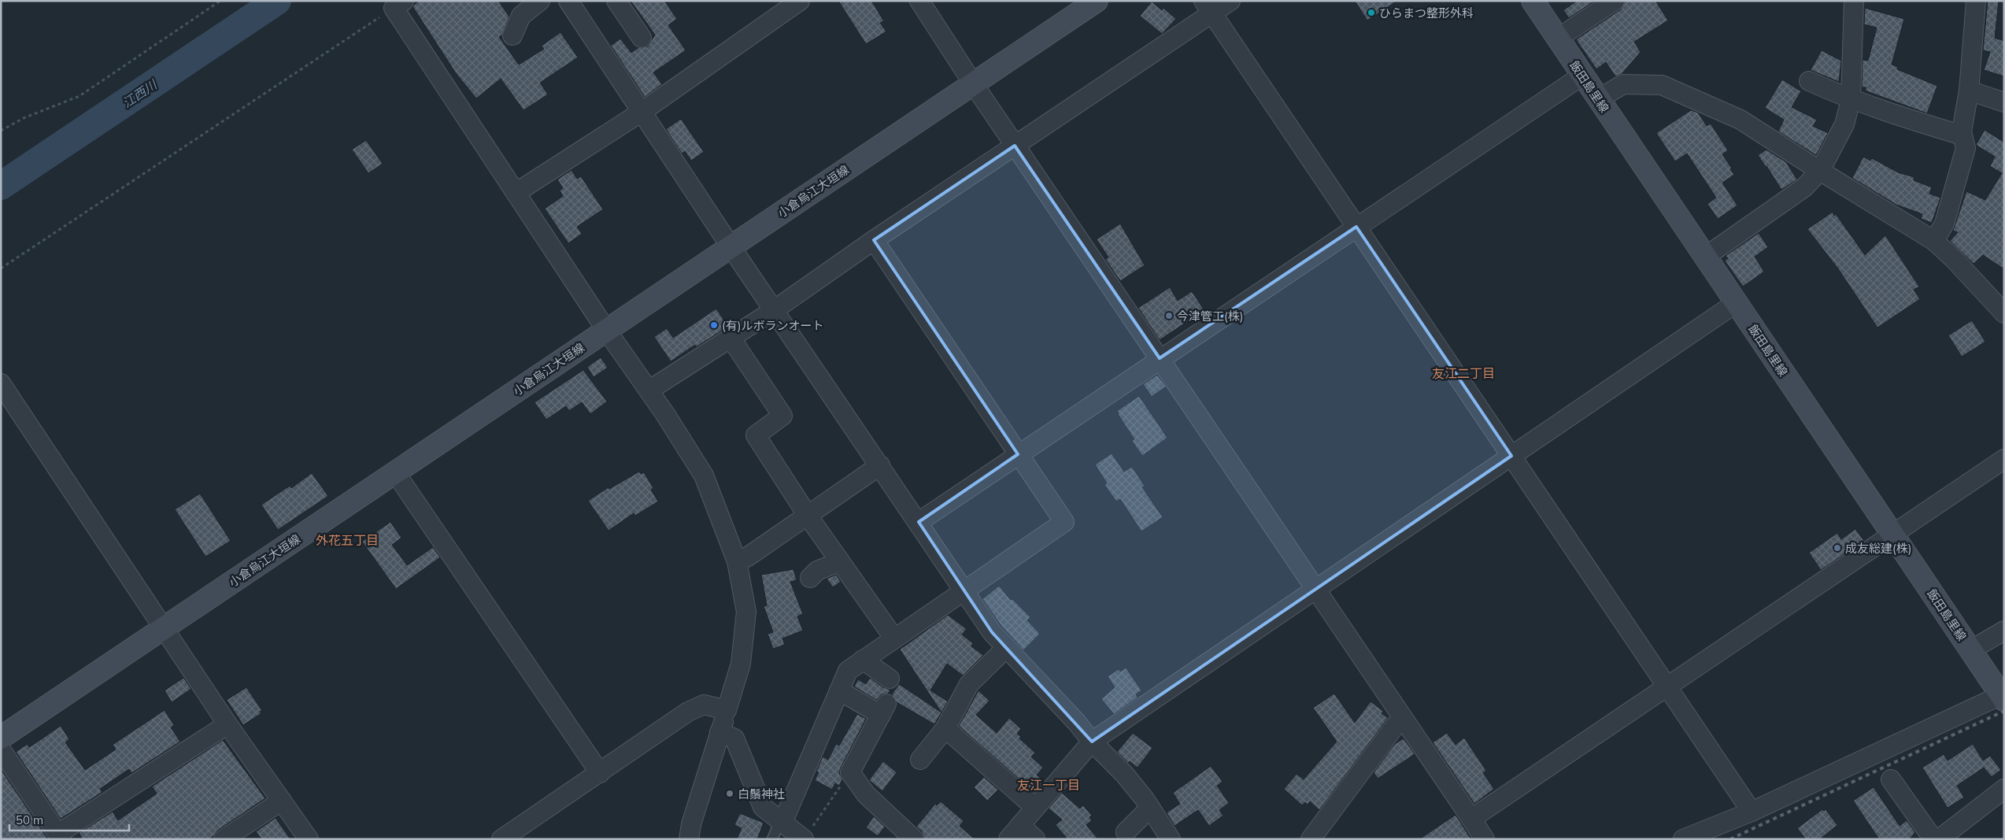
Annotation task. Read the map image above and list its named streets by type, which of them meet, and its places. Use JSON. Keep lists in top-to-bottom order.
{
  "streets": {
    "main road": ["飯田島里線", "小倉烏江大垣線"]
  },
  "districts": ["友江二丁目", "外花五丁目", "友江一丁目"],
  "water": ["江西川"],
  "places": [
    "ひらまつ整形外科",
    "今津管工(株)",
    "(有)ルボランオート",
    "成友総建(株)",
    "白鬚神社"
  ],
  "scale_bar": "50 m"
}
